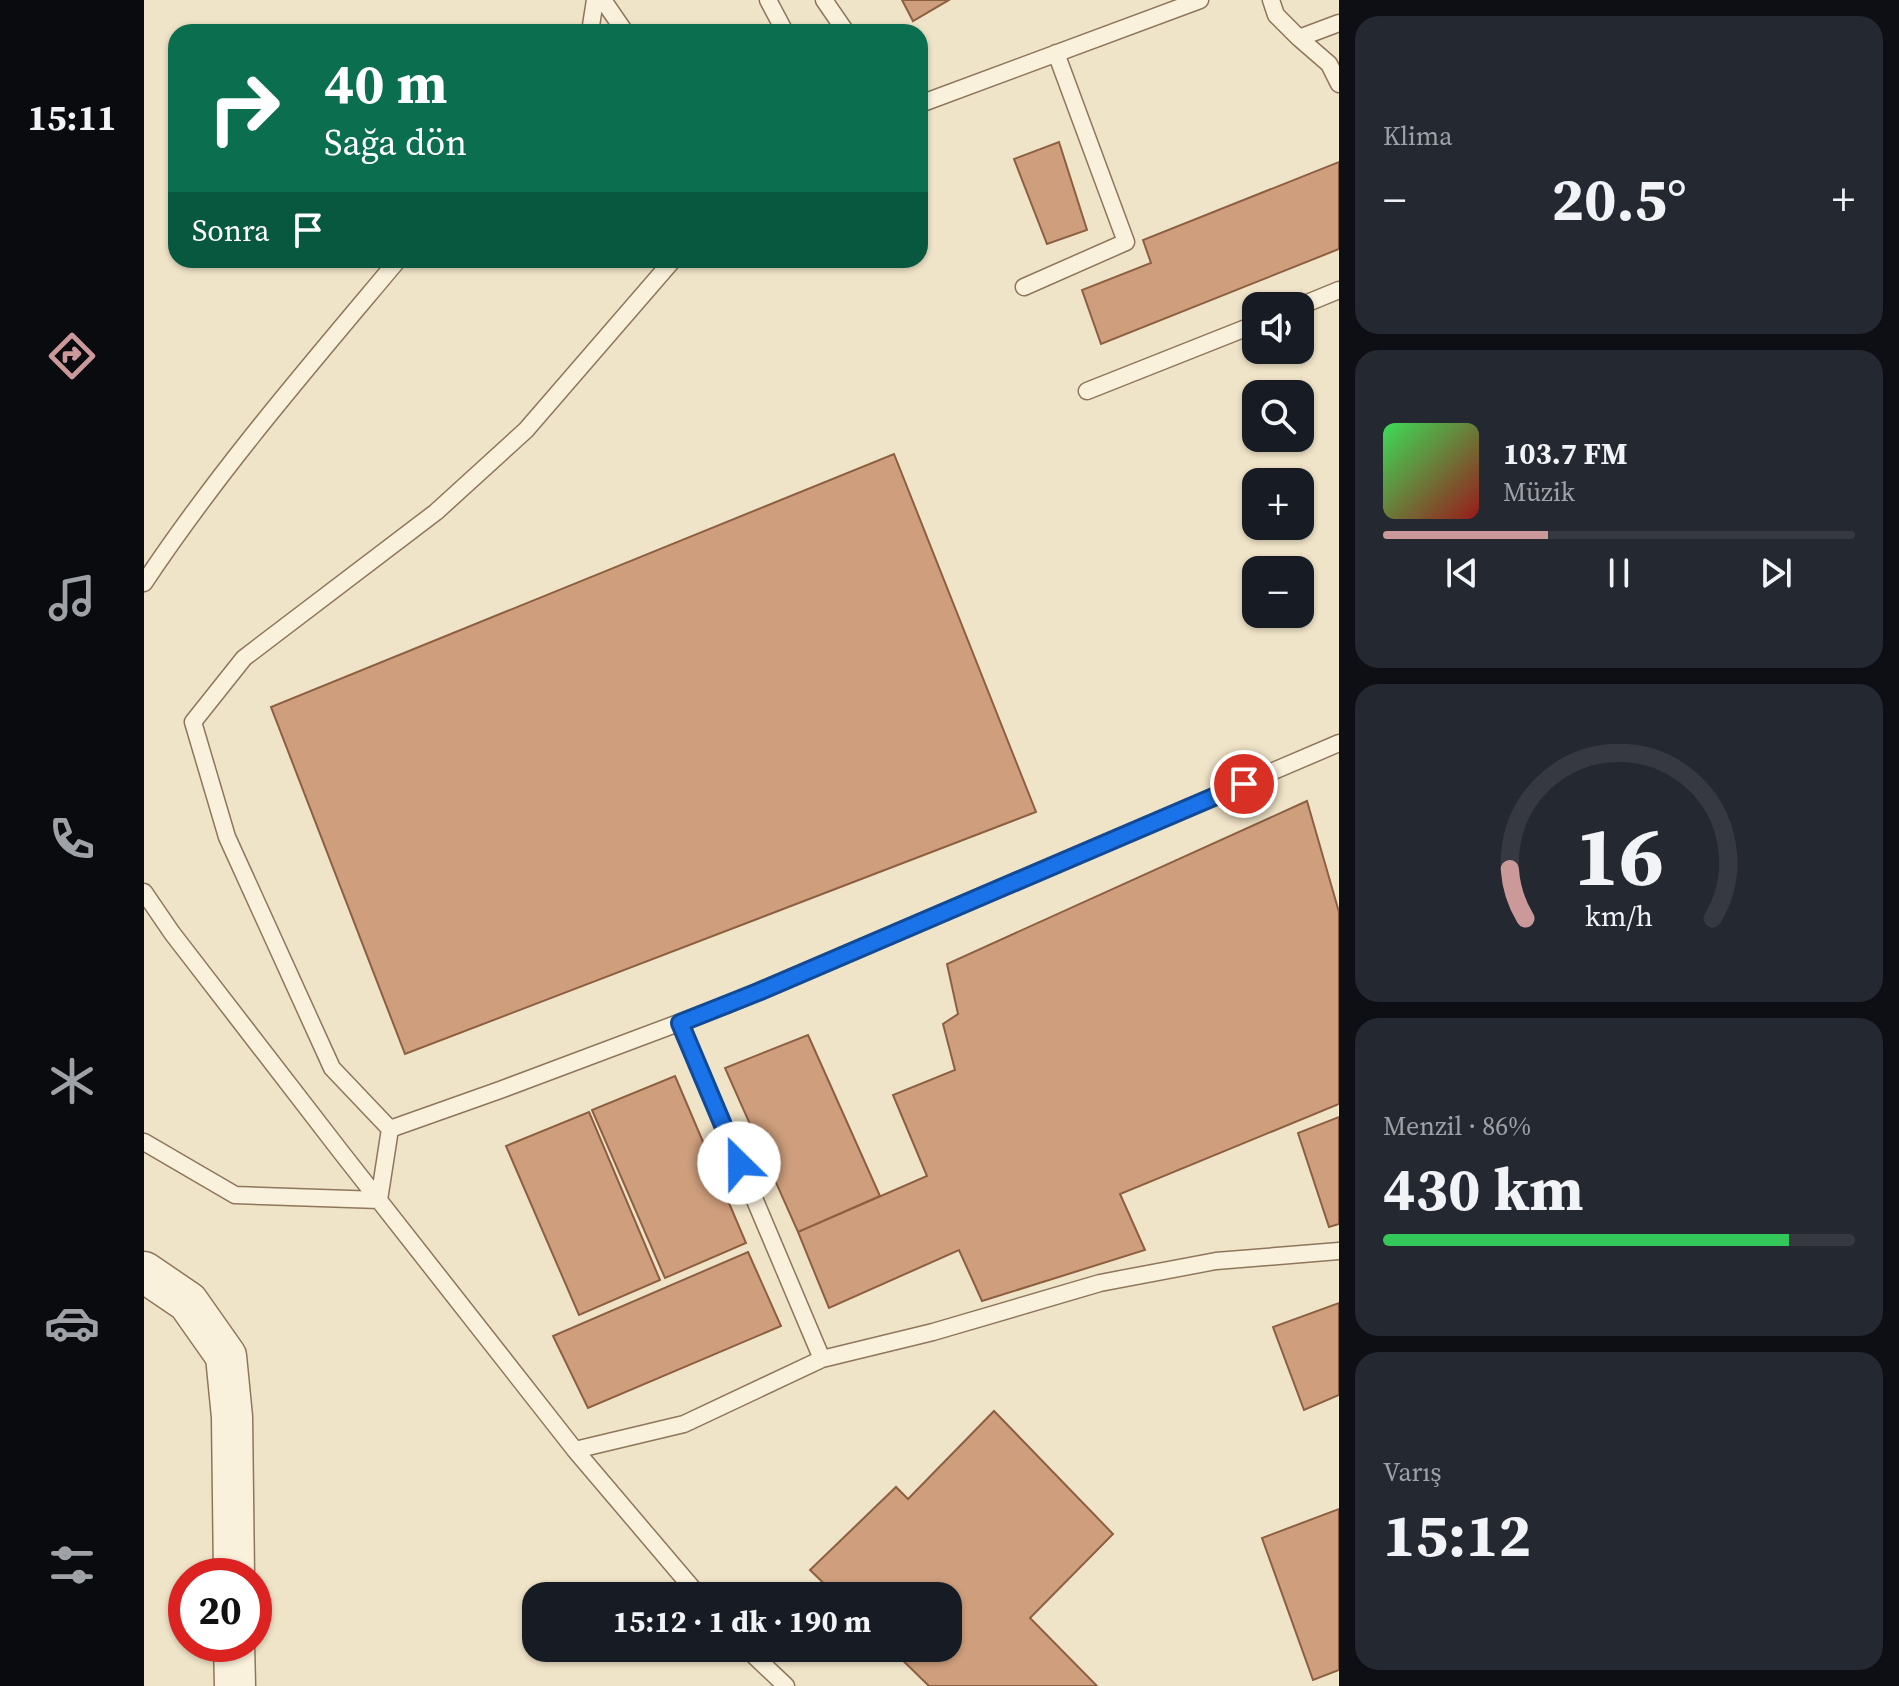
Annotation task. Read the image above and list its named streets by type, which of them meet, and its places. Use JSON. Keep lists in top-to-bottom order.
{
  "page": {
    "tabs": "15:11",
    "tile": [
      "Klima",
      ["Menzil · 86%", "430 km"],
      ["Varış", "15:12"]
    ],
    "turn": ["40 m", "Sağa dön"],
    "heat": ["−", "20.5°", "+"],
    "then": "Sonra",
    "map_buttons": ["+", "−"],
    "song": ["103.7 FM", "Müzik"],
    "limit": "20",
    "trip": "15:12 · 1 dk · 190 m",
    "gauge": ["16", "km/h"]
  }
}
